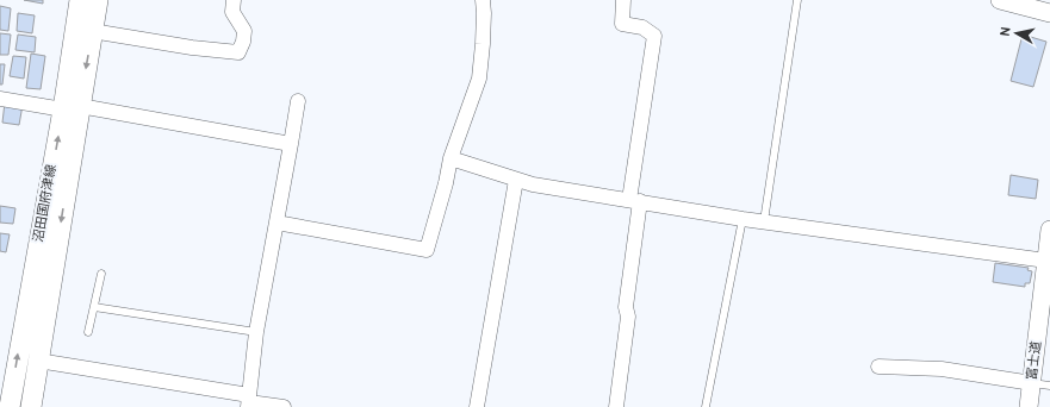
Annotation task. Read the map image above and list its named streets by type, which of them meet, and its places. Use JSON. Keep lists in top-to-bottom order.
{
  "streets": {
    "main road": ["沼田国府津線"],
    "street": ["富士道"]
  },
  "north": "left"
}
